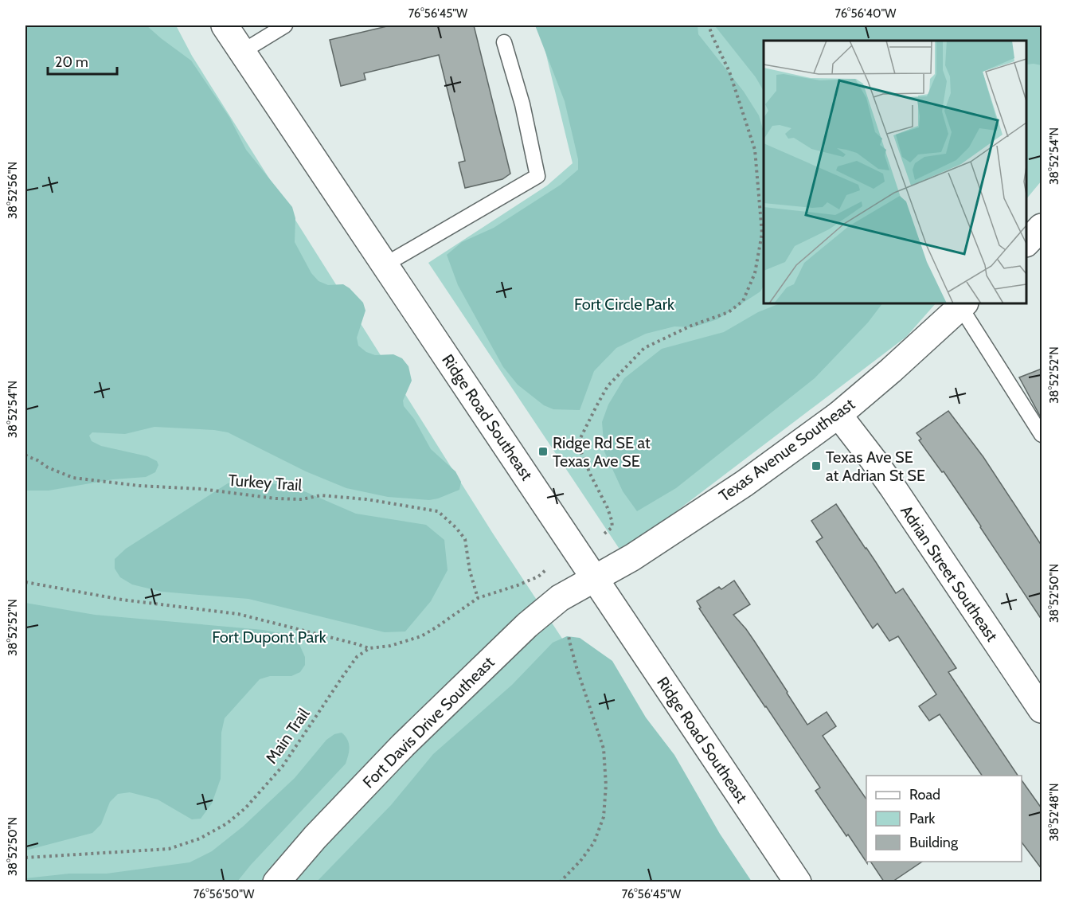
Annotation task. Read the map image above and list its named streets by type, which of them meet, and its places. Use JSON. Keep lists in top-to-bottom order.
{
  "streets": {
    "main road": [
      "Ridge Road Southeast",
      "Texas Avenue Southeast",
      "Adrian Street Southeast",
      "Fort Davis Drive Southeast"
    ],
    "path": ["Turkey Trail", "Main Trail"]
  },
  "crossings": [
    ["Ridge Road Southeast", "Texas Avenue Southeast"],
    ["Ridge Road Southeast", "Fort Davis Drive Southeast"],
    ["Texas Avenue Southeast", "Adrian Street Southeast"],
    ["Texas Avenue Southeast", "Fort Davis Drive Southeast"]
  ],
  "parks": ["Fort Circle Park", "Fort Dupont Park"],
  "places": {
    "transit": ["Ridge Rd SE at Texas Ave SE", "Texas Ave SE at Adrian St SE"]
  },
  "legend": ["Road", "Park", "Building"],
  "scale_bar": "20 m",
  "coordinates": [
    "76°56'45\"W",
    "76°56'40\"W",
    "38°52'54\"N",
    "38°52'56\"N",
    "38°52'52\"N",
    "38°52'50\"N",
    "38°52'48\"N",
    "76°56'50\"W"
  ]
}
